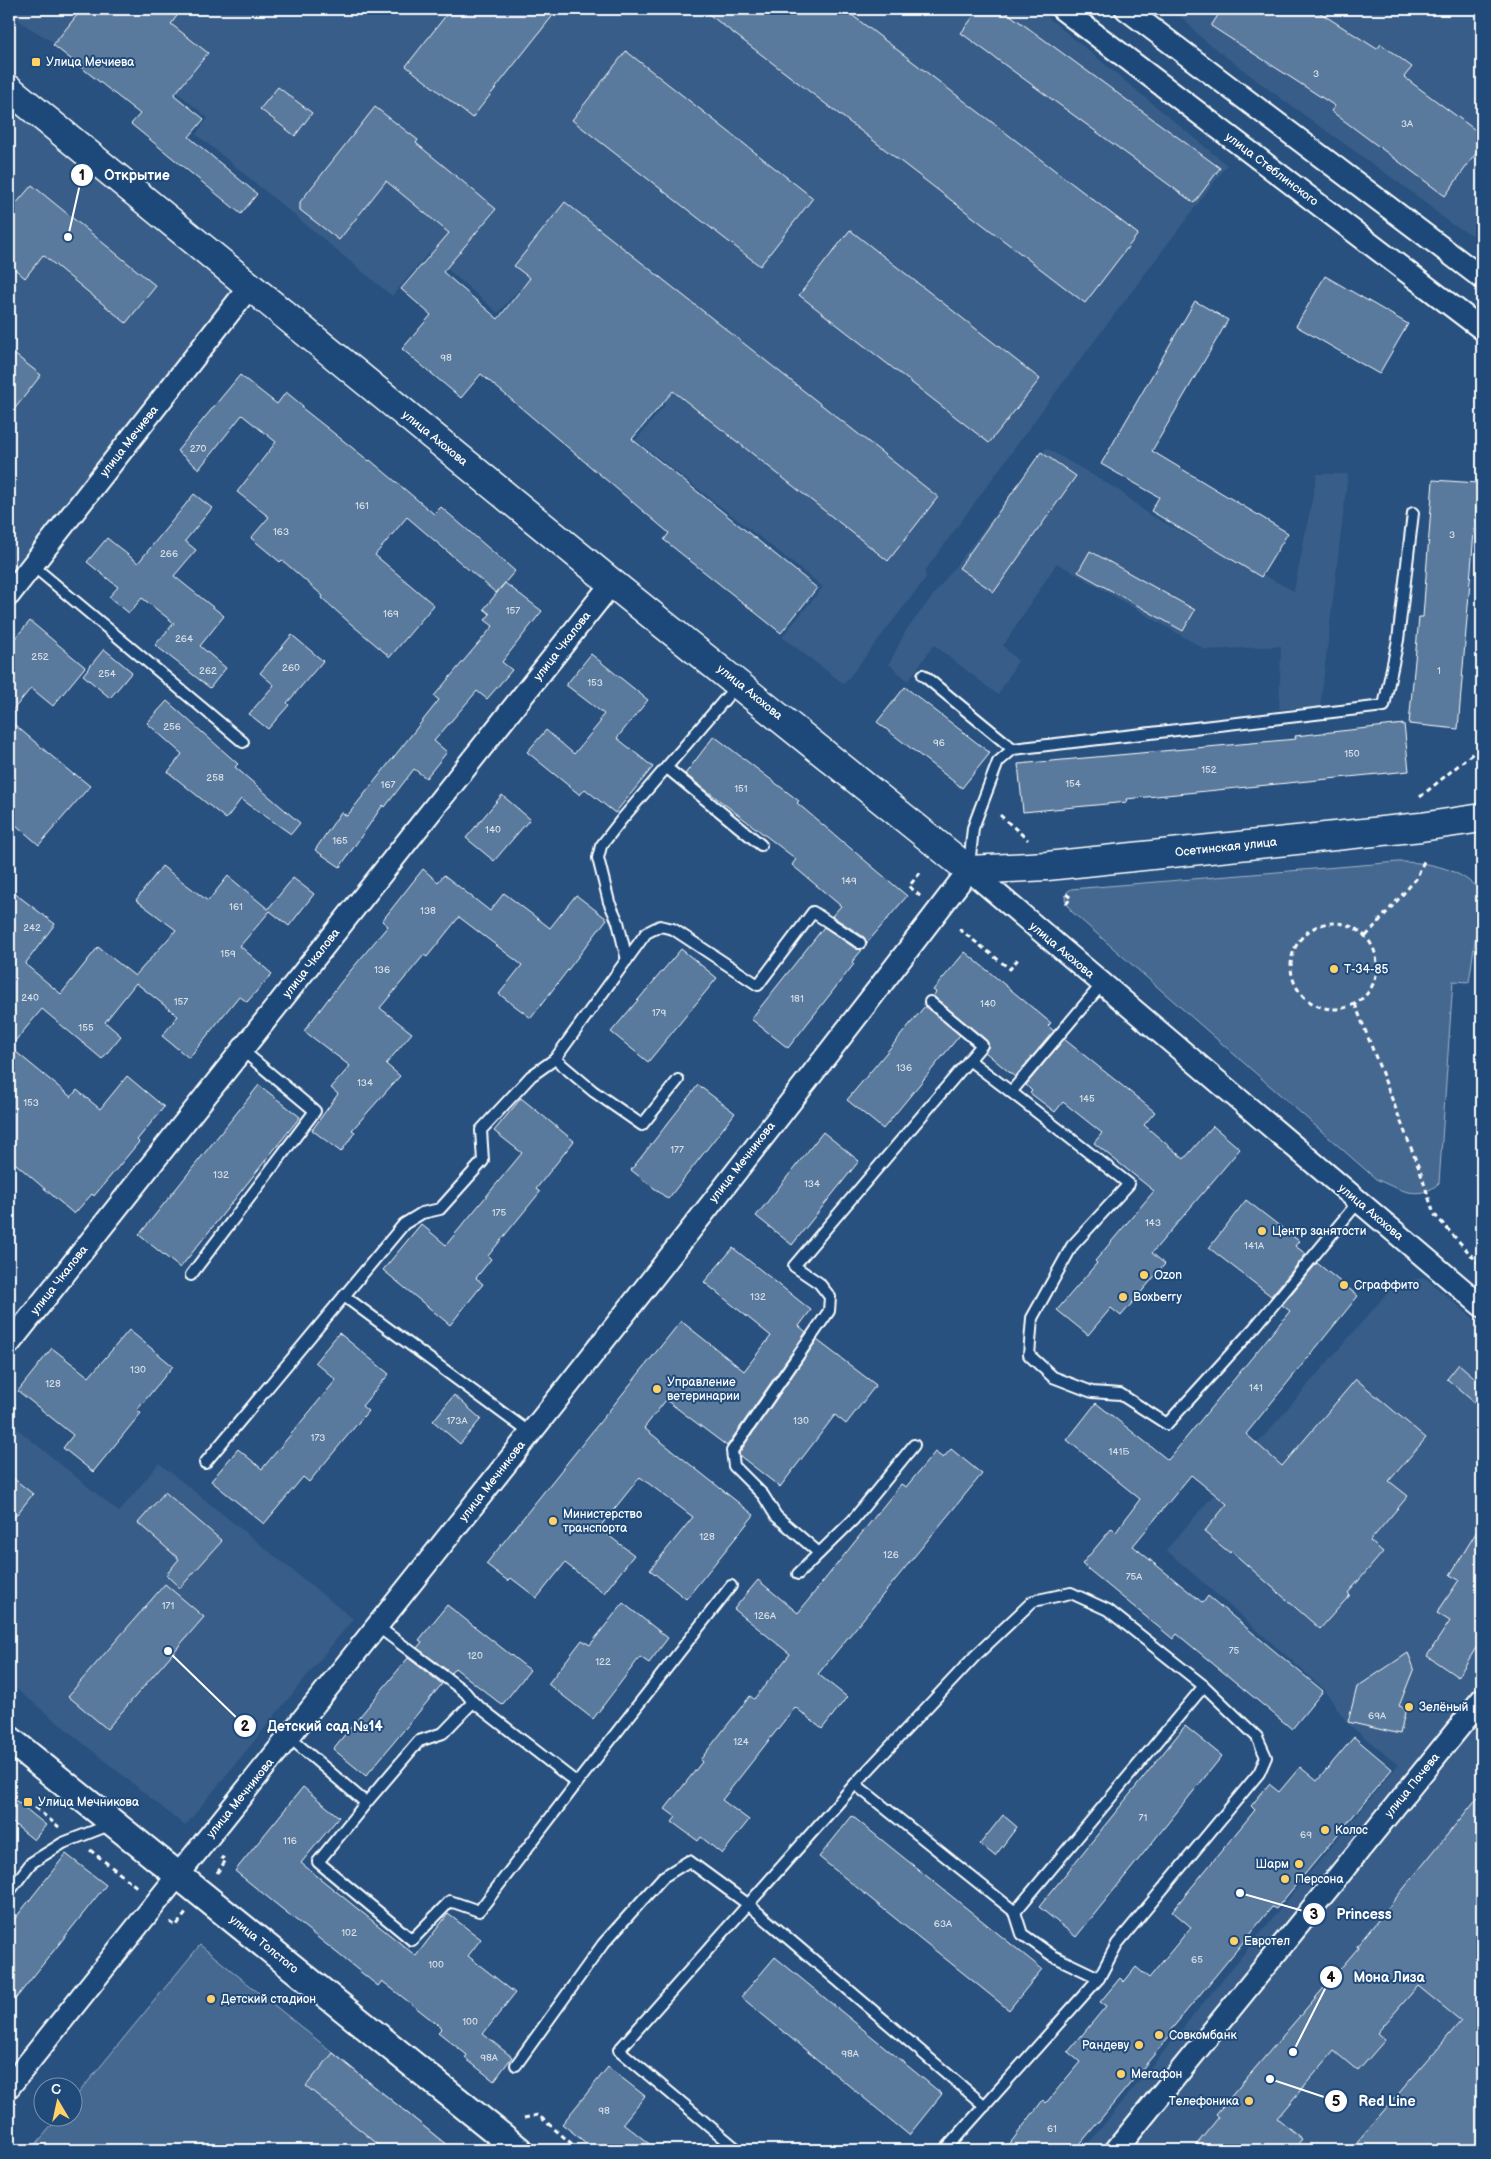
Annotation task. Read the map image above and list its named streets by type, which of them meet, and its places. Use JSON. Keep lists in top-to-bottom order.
{
  "streets": {
    "main road": ["улица Ахохова", "Осетинская улица"],
    "street": [
      "улица Стеблинского",
      "улица Мечиева",
      "улица Чкалова",
      "улица Мечникова",
      "улица Пачева",
      "улица Толстого"
    ]
  },
  "crossings": [
    ["улица Ахохова", "улица Мечиева"],
    ["улица Ахохова", "улица Чкалова"],
    ["улица Ахохова", "Осетинская улица"],
    ["улица Ахохова", "улица Мечникова"],
    ["Осетинская улица", "улица Мечникова"],
    ["улица Мечникова", "улица Толстого"]
  ],
  "places": {
    "transit": ["Улица Мечиева", "Улица Мечникова"],
    "other": [
      "Открытие",
      "Т-34-85",
      "Центр занятости",
      "Ozon",
      "Сграффито",
      "Boxberry",
      "Управление ветеринарии",
      "Министерство транспорта",
      "Детский сад №14",
      "Зелёный",
      "Колос",
      "Шарм",
      "Персона",
      "Princess",
      "Евротел",
      "Детский стадион",
      "Совкомбанк",
      "Рандеву",
      "Мона Лиза",
      "Мегафон",
      "Red Line",
      "Телефоника"
    ]
  },
  "house_numbers": [
    "3",
    "3А",
    "98",
    "270",
    "161",
    "163",
    "3",
    "266",
    "157",
    "169",
    "264",
    "252",
    "260",
    "262",
    "1",
    "254",
    "153",
    "256",
    "96",
    "150",
    "152",
    "258",
    "154",
    "167",
    "151",
    "140",
    "165",
    "149",
    "161",
    "138",
    "242",
    "159",
    "136",
    "240",
    "181",
    "157",
    "140",
    "179",
    "155",
    "136",
    "134",
    "145",
    "153",
    "177",
    "132",
    "134",
    "175",
    "143",
    "141А",
    "132",
    "130",
    "128",
    "141",
    "173А",
    "130",
    "173",
    "141Б",
    "128",
    "126",
    "75А",
    "171",
    "126А",
    "75",
    "120",
    "122",
    "69А",
    "124",
    "71",
    "69",
    "116",
    "63А",
    "102",
    "65",
    "100",
    "100",
    "98А",
    "98А",
    "98",
    "61"
  ],
  "north": "top"
}
